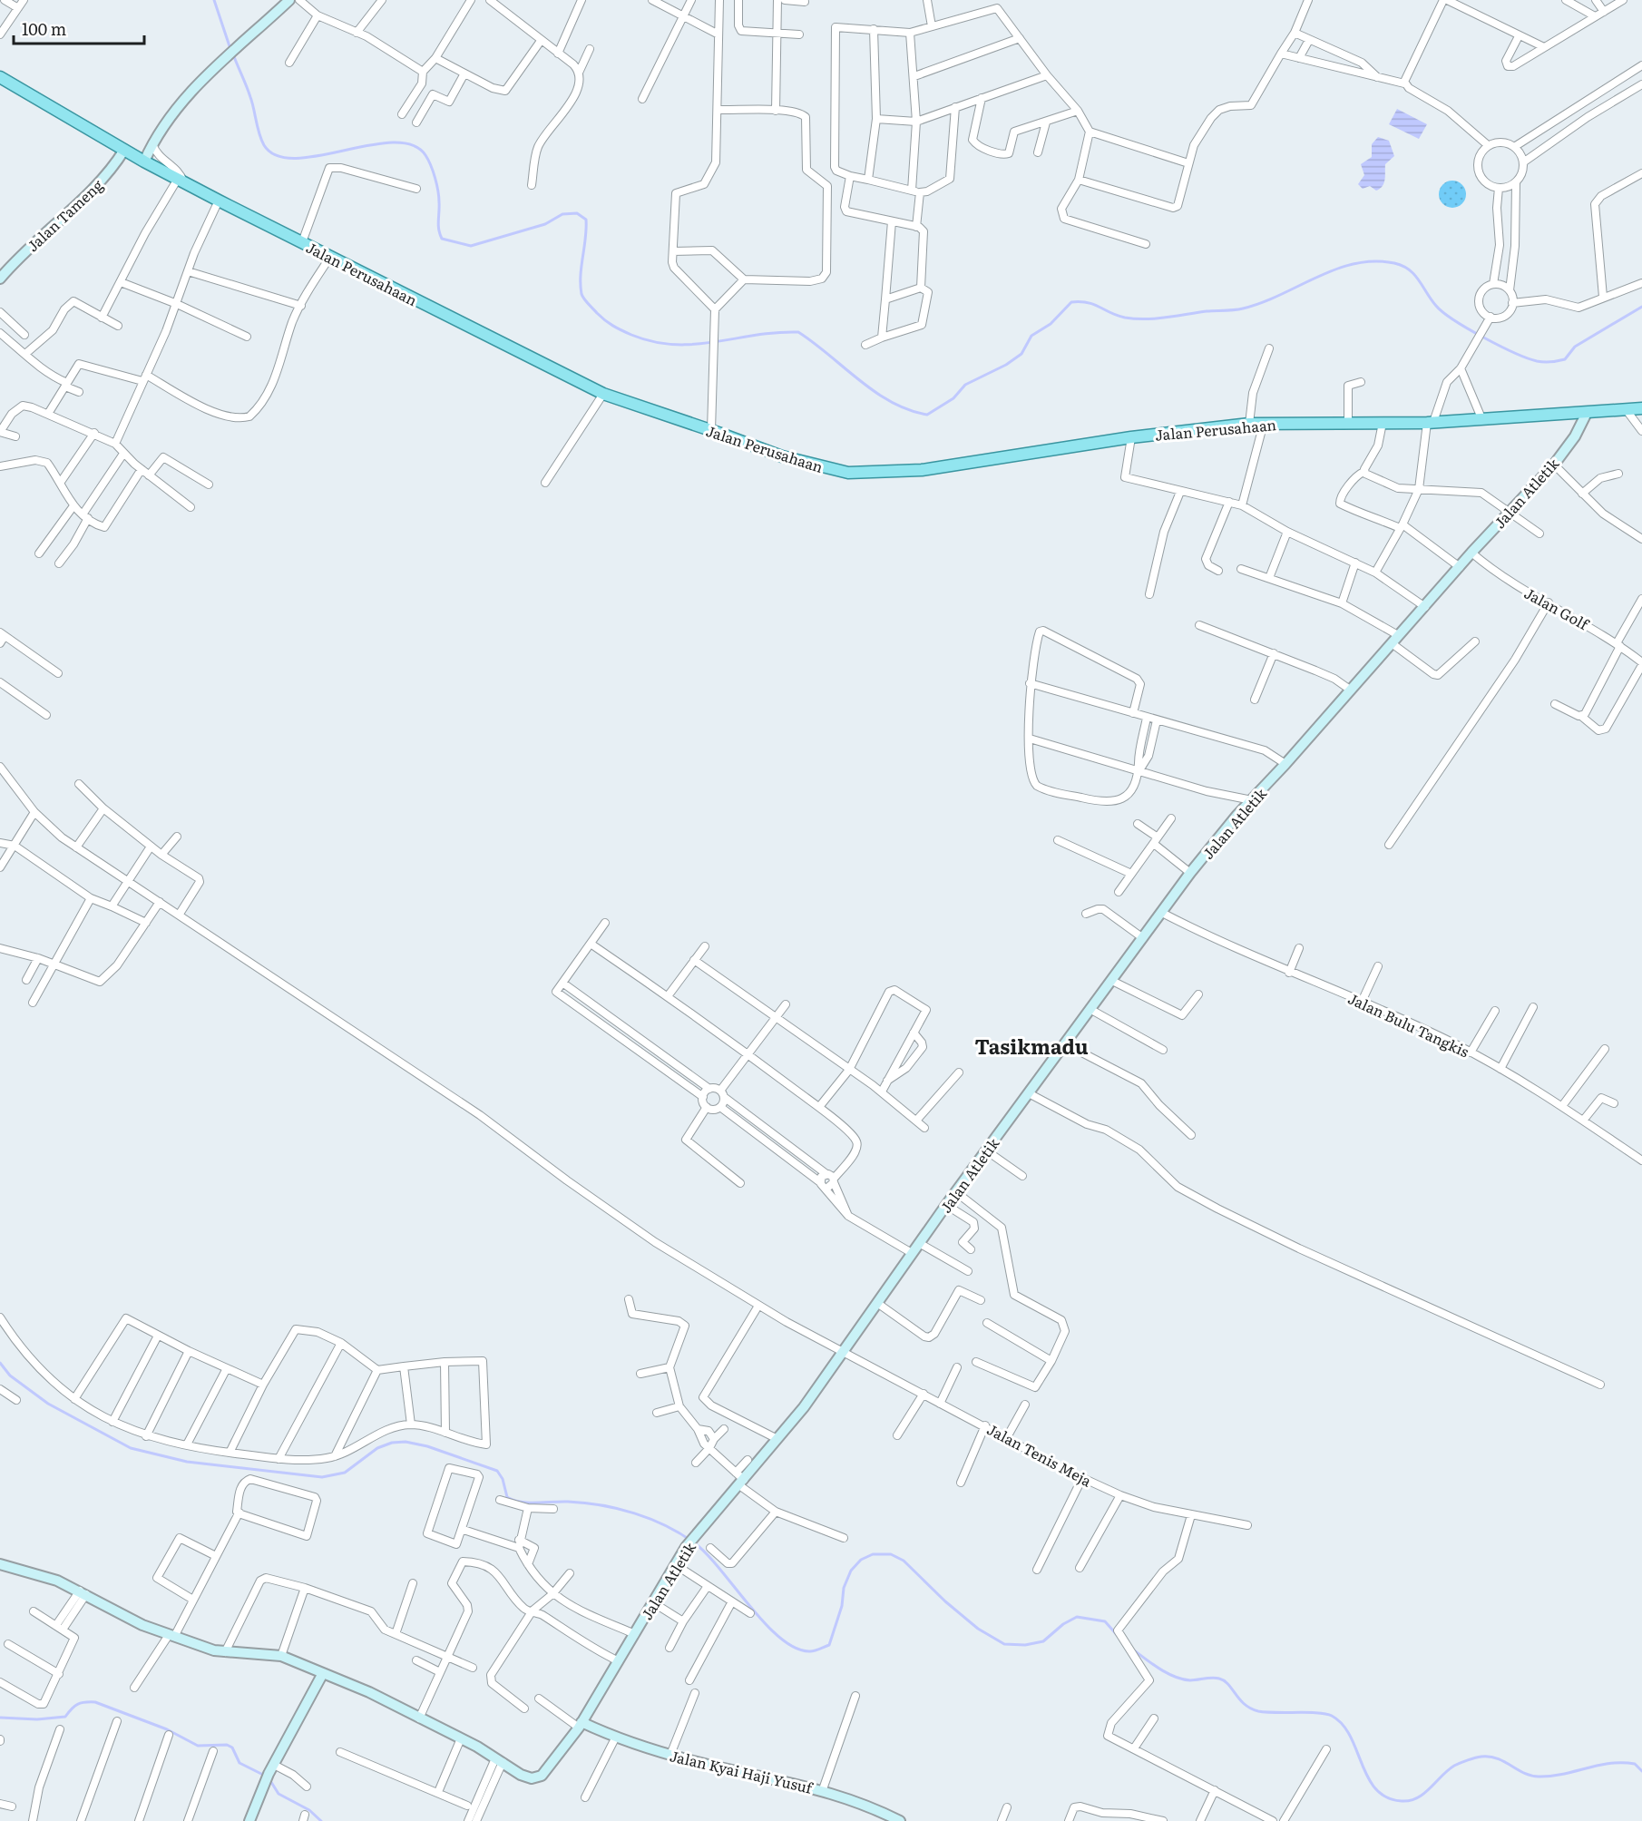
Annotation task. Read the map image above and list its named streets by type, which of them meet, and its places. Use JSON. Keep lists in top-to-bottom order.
{
  "streets": {
    "main road": ["Jalan Perusahaan"],
    "street": [
      "Jalan Tameng",
      "Jalan Atletik",
      "Jalan Golf",
      "Jalan Bulu Tangkis",
      "Jalan Tenis Meja",
      "Jalan Kyai Haji Yusuf"
    ]
  },
  "crossings": [
    ["Jalan Tameng", "Jalan Perusahaan"],
    ["Jalan Perusahaan", "Jalan Atletik"],
    ["Jalan Atletik", "Jalan Golf"],
    ["Jalan Atletik", "Jalan Bulu Tangkis"],
    ["Jalan Atletik", "Jalan Tenis Meja"],
    ["Jalan Atletik", "Jalan Kyai Haji Yusuf"]
  ],
  "districts": ["Tasikmadu"],
  "scale_bar": "100 m"
}
